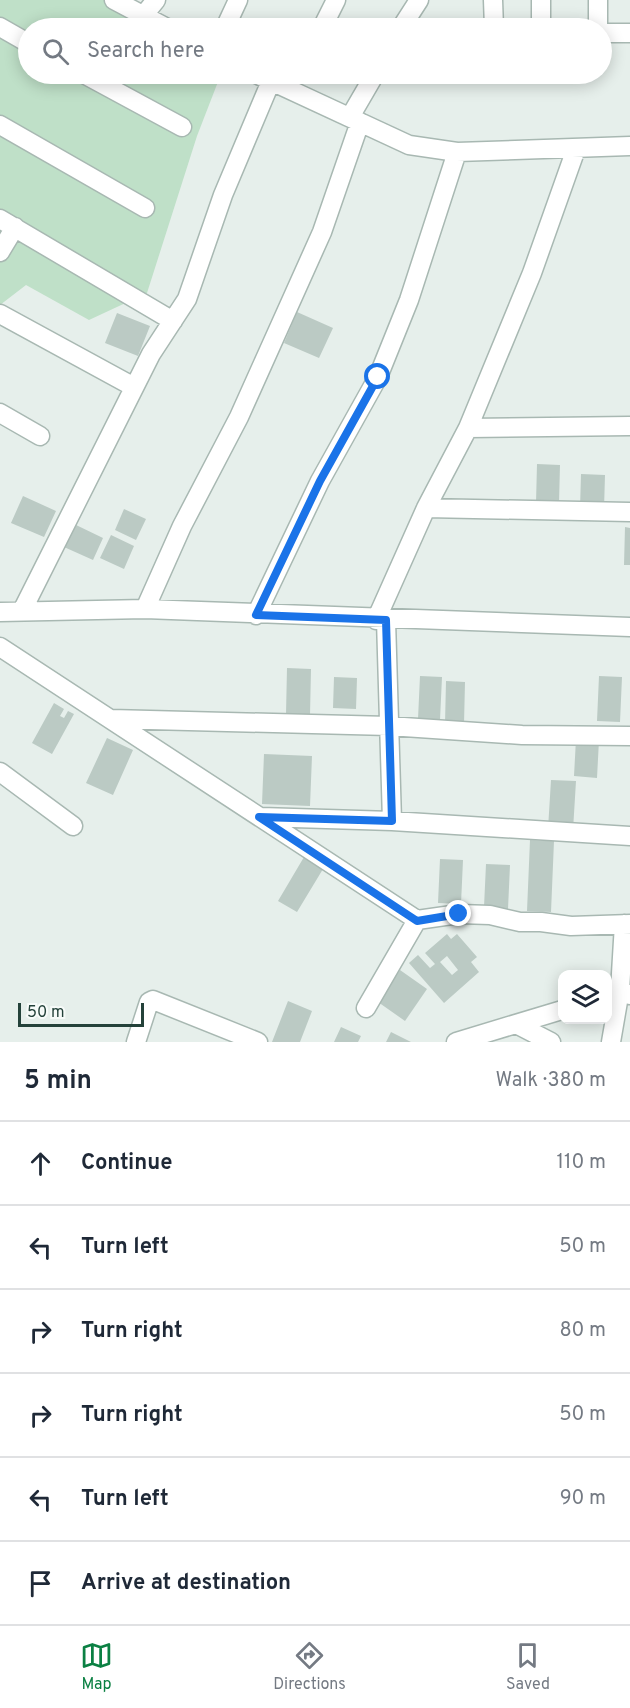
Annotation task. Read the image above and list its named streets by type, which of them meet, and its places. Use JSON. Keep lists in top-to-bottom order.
{
  "scale_bar": "50 m",
  "page": {
    "search": "Search here",
    "scale": "50 m",
    "heading": ["5 min", "Walk · 380 m"],
    "list": [
      ["Continue", "110 m"],
      ["Turn left", "50 m"],
      ["Turn right", "80 m"],
      ["Turn right", "50 m"],
      ["Turn left", "90 m"],
      "Arrive at destination"
    ],
    "nav": ["Map", "Directions", "Saved"]
  }
}
